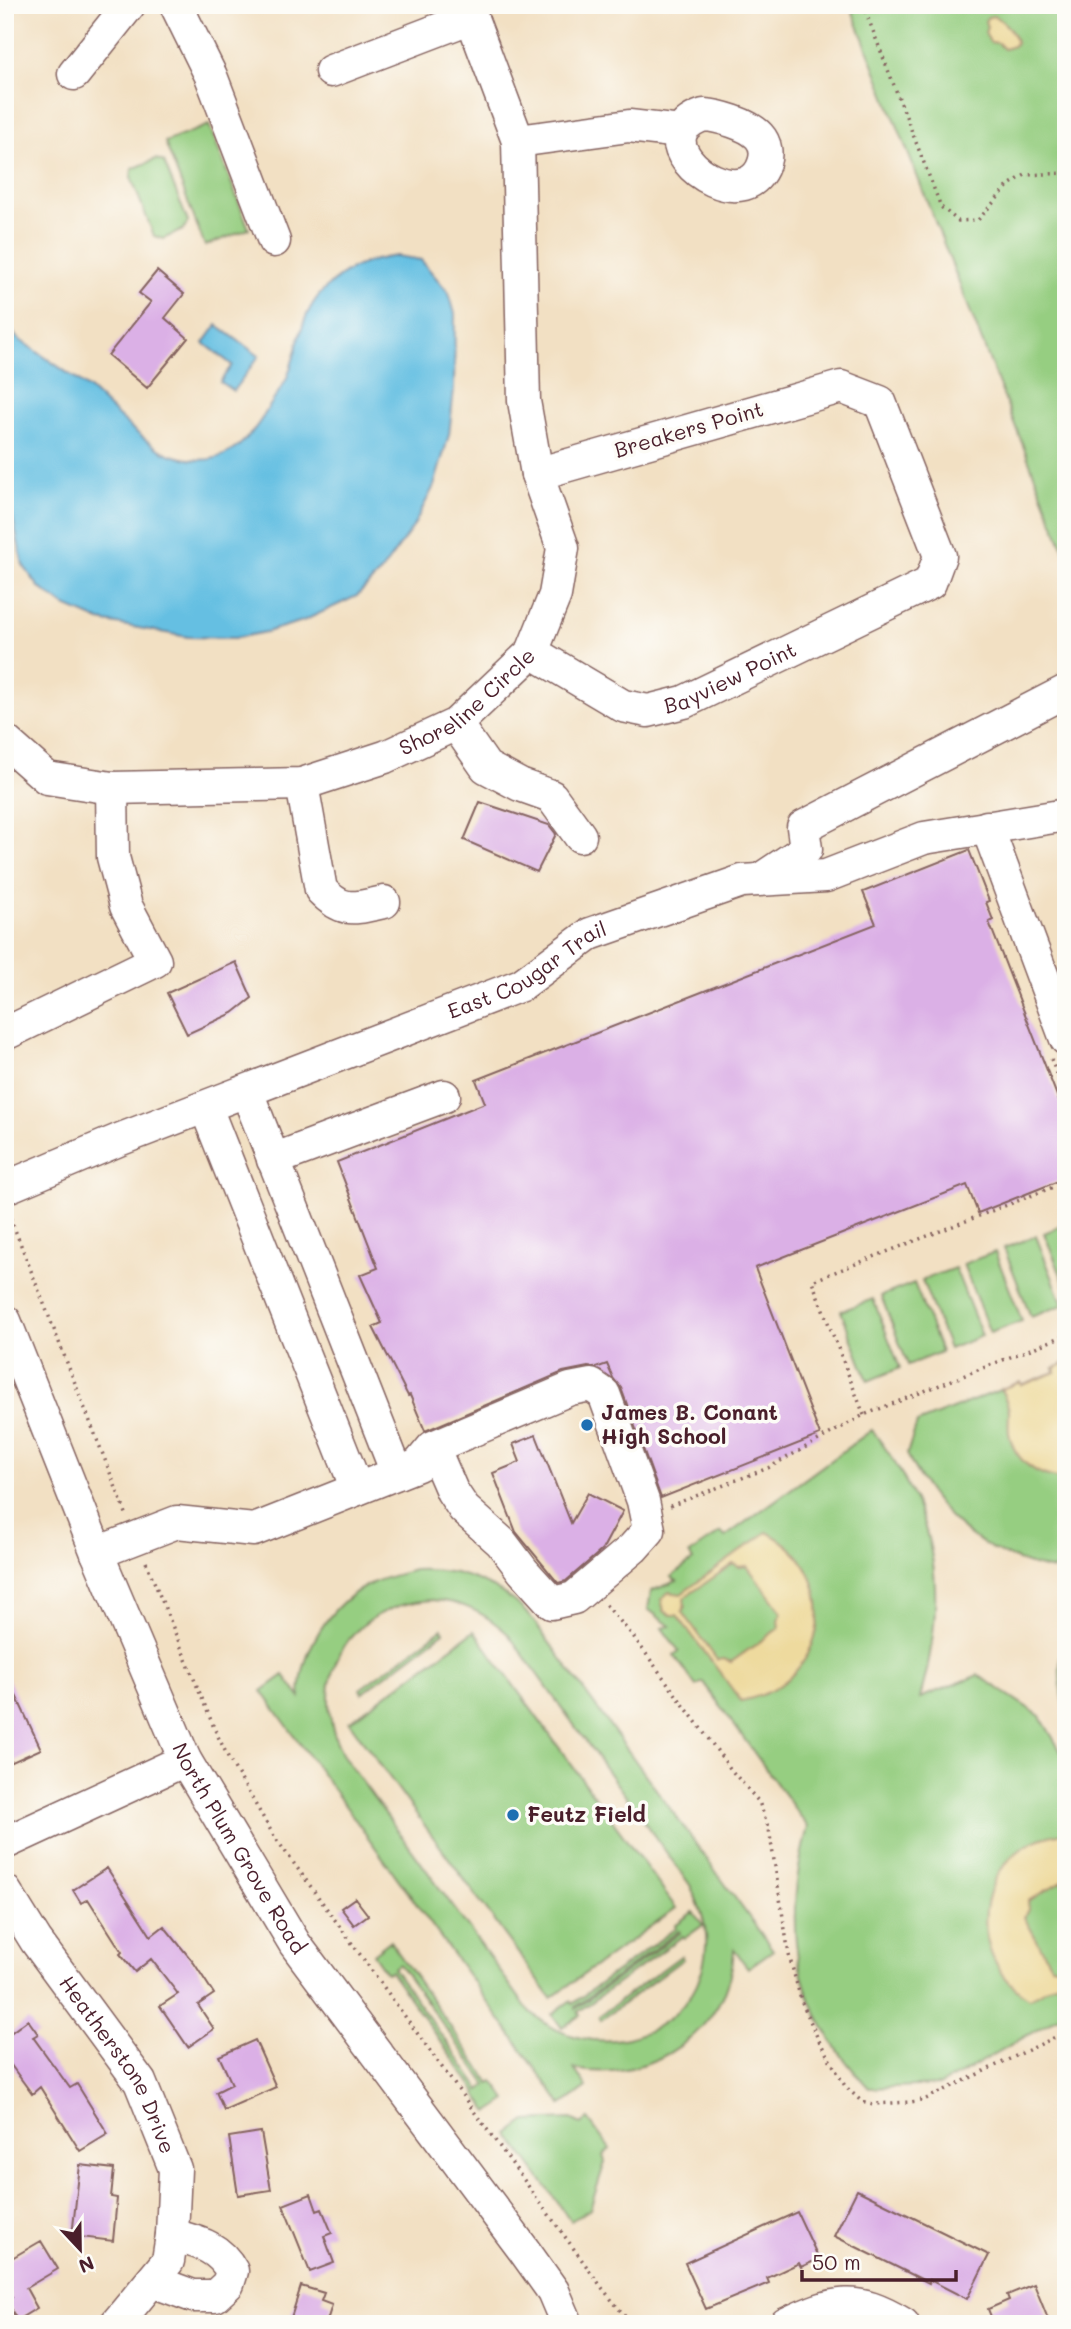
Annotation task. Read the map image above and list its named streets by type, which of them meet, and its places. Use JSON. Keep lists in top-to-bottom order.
{
  "streets": {
    "street": [
      "Breakers Point",
      "Bayview Point",
      "Shoreline Circle",
      "East Cougar Trail",
      "North Plum Grove Road",
      "Heatherstone Drive"
    ]
  },
  "crossings": [
    ["Breakers Point", "Bayview Point"],
    ["Breakers Point", "Shoreline Circle"],
    ["Bayview Point", "Shoreline Circle"]
  ],
  "places": ["James B. Conant High School", "Feutz Field"],
  "scale_bar": "50 m",
  "north": "bottom"
}
